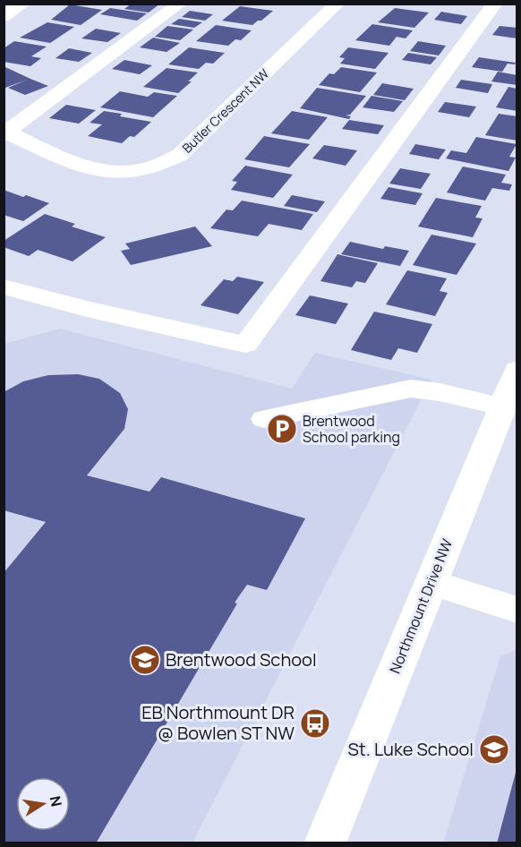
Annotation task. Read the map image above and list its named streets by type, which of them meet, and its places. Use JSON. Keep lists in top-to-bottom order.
{
  "streets": {
    "street": ["Butler Crescent NW", "Northmount Drive NW"]
  },
  "places": {
    "parking": ["Brentwood School parking"],
    "school or university": ["Brentwood School", "St. Luke School"],
    "bus stop": ["EB Northmount DR @ Bowlen ST NW"]
  },
  "north": "right"
}
